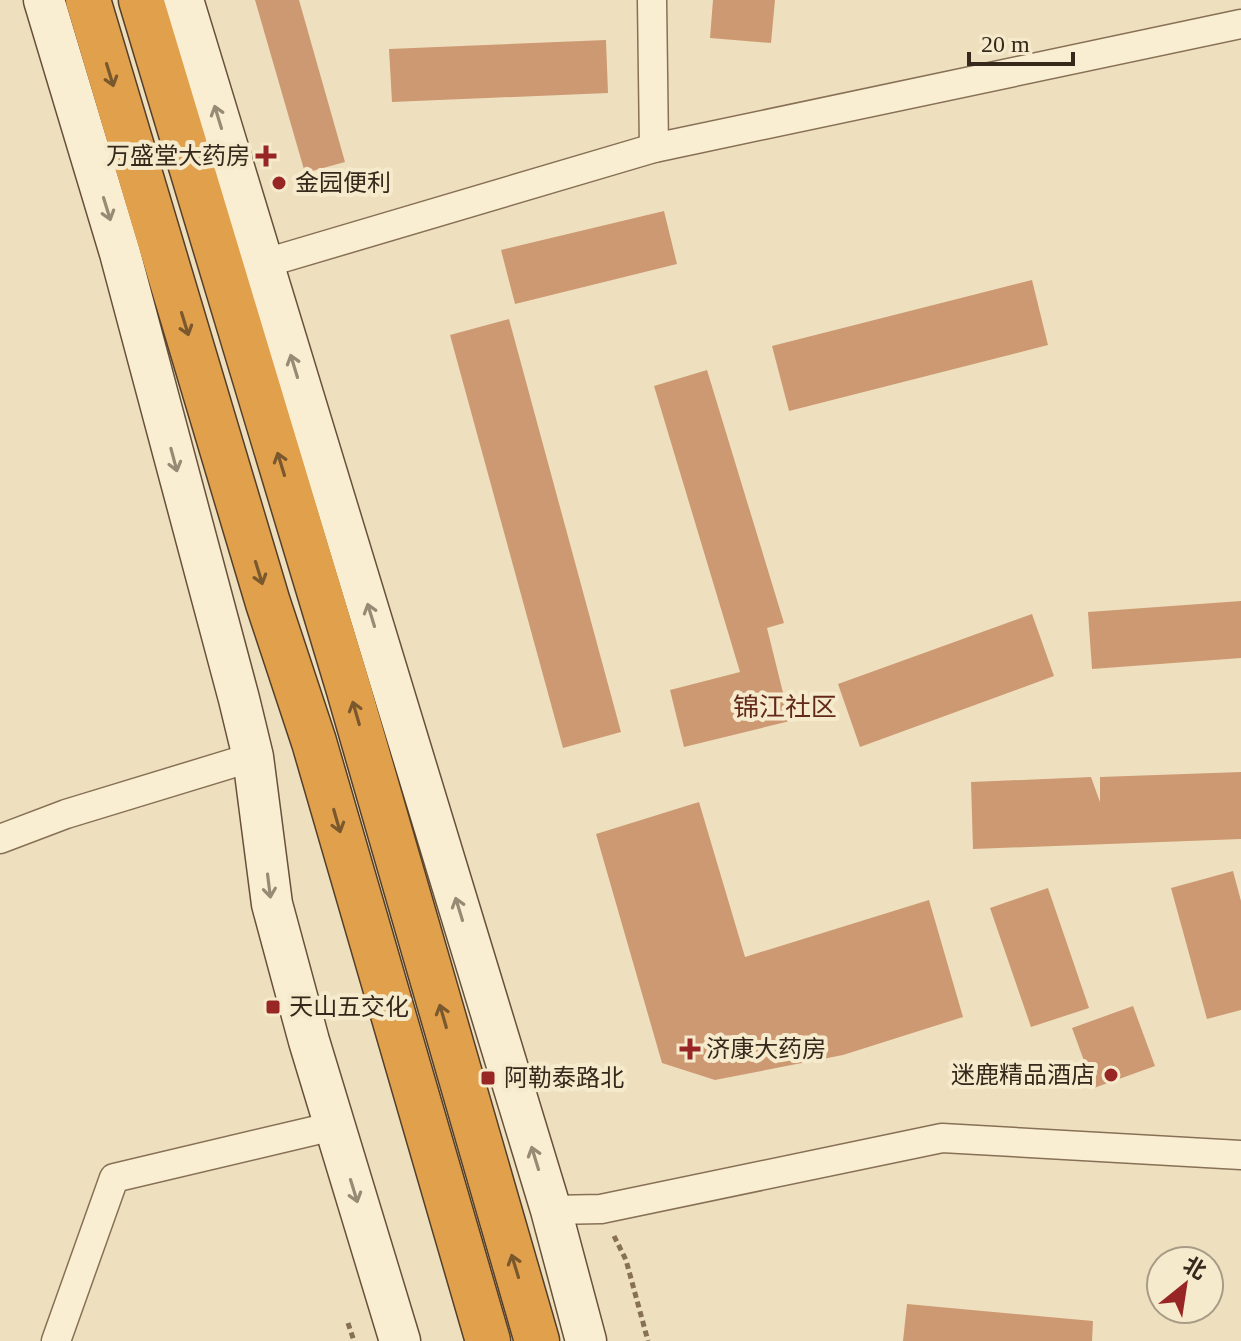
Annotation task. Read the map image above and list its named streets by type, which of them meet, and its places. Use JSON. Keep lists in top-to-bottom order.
{
  "districts": ["锦江社区"],
  "places": {
    "health": ["万盛堂大药房", "济康大药房"],
    "other": ["金园便利", "迷鹿精品酒店"],
    "transit": ["天山五交化", "阿勒泰路北"]
  },
  "scale_bar": "20 m",
  "north": "top right"
}
